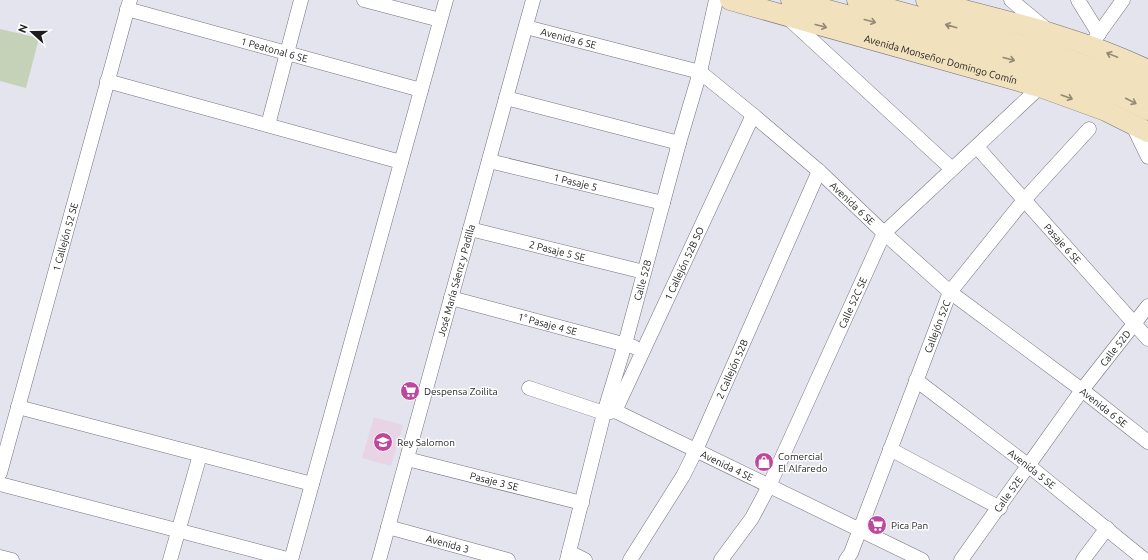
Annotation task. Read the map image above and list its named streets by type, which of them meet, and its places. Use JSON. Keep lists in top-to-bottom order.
{
  "streets": {
    "main road": ["Avenida Monseñor Domingo Comín"],
    "street": [
      "Avenida 6 SE",
      "1 Peatonal 6 SE",
      "1 Pasaje 5",
      "1 Callejón 52 SE",
      "Pasaje 6 SE",
      "2 Pasaje 5 SE",
      "1 Callejón 52B SO",
      "José María Sáenz y Padilla",
      "Calle 52B",
      "Calle 52C SE",
      "1° Pasaje 4 SE",
      "Callejón 52C",
      "Calle 52D",
      "2 Callejón 52B",
      "Avenida 4 SE",
      "Avenida 5 SE",
      "Pasaje 3 SE",
      "Calle 52E",
      "Avenida 3"
    ]
  },
  "crossings": [
    ["Avenida 6 SE", "1 Callejón 52B SO"],
    ["Avenida 6 SE", "José María Sáenz y Padilla"],
    ["Avenida 6 SE", "Calle 52B"],
    ["Avenida 6 SE", "Calle 52C SE"],
    ["Avenida 6 SE", "Callejón 52C"],
    ["Avenida 6 SE", "Calle 52D"],
    ["Avenida 6 SE", "2 Callejón 52B"],
    ["Avenida 6 SE", "Calle 52E"],
    ["1 Peatonal 6 SE", "1 Callejón 52 SE"],
    ["Avenida Monseñor Domingo Comín", "Calle 52C SE"],
    ["1 Pasaje 5", "José María Sáenz y Padilla"],
    ["1 Pasaje 5", "Calle 52B"],
    ["Pasaje 6 SE", "Calle 52C SE"],
    ["Pasaje 6 SE", "Callejón 52C"],
    ["Pasaje 6 SE", "Calle 52D"],
    ["2 Pasaje 5 SE", "José María Sáenz y Padilla"],
    ["2 Pasaje 5 SE", "Calle 52B"],
    ["1 Callejón 52B SO", "Calle 52B"],
    ["1 Callejón 52B SO", "1° Pasaje 4 SE"],
    ["1 Callejón 52B SO", "Avenida 4 SE"],
    ["José María Sáenz y Padilla", "1° Pasaje 4 SE"],
    ["José María Sáenz y Padilla", "Pasaje 3 SE"],
    ["José María Sáenz y Padilla", "Avenida 3"],
    ["Calle 52B", "1° Pasaje 4 SE"],
    ["Calle 52B", "Avenida 4 SE"],
    ["Calle 52B", "Pasaje 3 SE"],
    ["Calle 52C SE", "Avenida 4 SE"],
    ["Callejón 52C", "Avenida 4 SE"],
    ["Callejón 52C", "Avenida 5 SE"],
    ["Calle 52D", "Calle 52E"],
    ["2 Callejón 52B", "Avenida 4 SE"],
    ["Avenida 5 SE", "Calle 52E"]
  ],
  "places": {
    "supermarket": ["Despensa Zoilita", "Pica Pan"],
    "school or university": ["Rey Salomon"],
    "shop": ["Comercial El Alfaredo"]
  },
  "north": "left"
}
